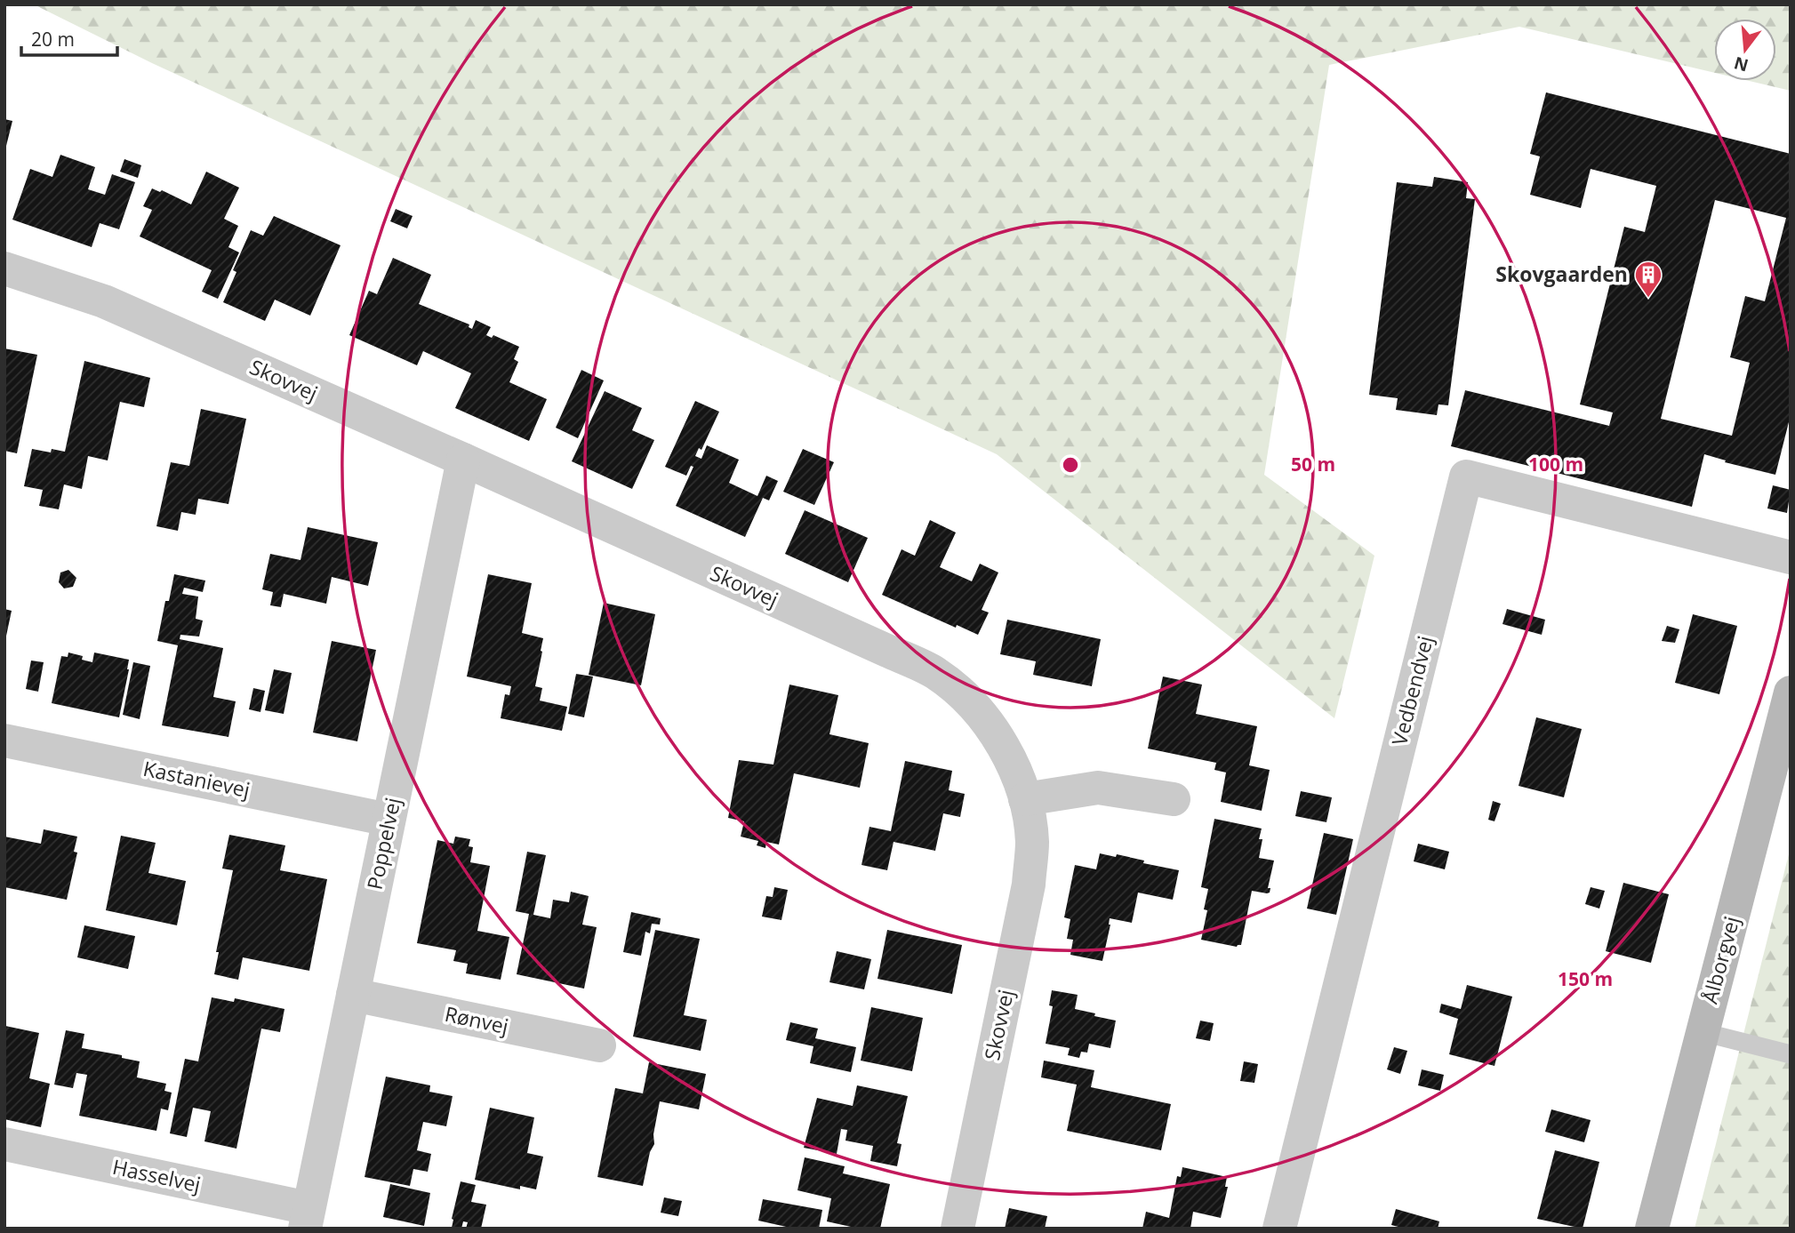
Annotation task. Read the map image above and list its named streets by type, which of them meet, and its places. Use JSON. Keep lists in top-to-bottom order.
{
  "streets": {
    "main road": ["Ålborgvej"],
    "street": [
      "Skovvej",
      "Vedbendvej",
      "Kastanievej",
      "Poppelvej",
      "Rønvej",
      "Hasselvej"
    ]
  },
  "crossings": [
    ["Skovvej", "Poppelvej"],
    ["Kastanievej", "Poppelvej"],
    ["Poppelvej", "Rønvej"],
    ["Poppelvej", "Hasselvej"]
  ],
  "places": {
    "building": ["Skovgaarden"]
  },
  "scale_bar": "20 m",
  "north": "bottom",
  "rings": ["50 m", "100 m", "150 m"]
}
